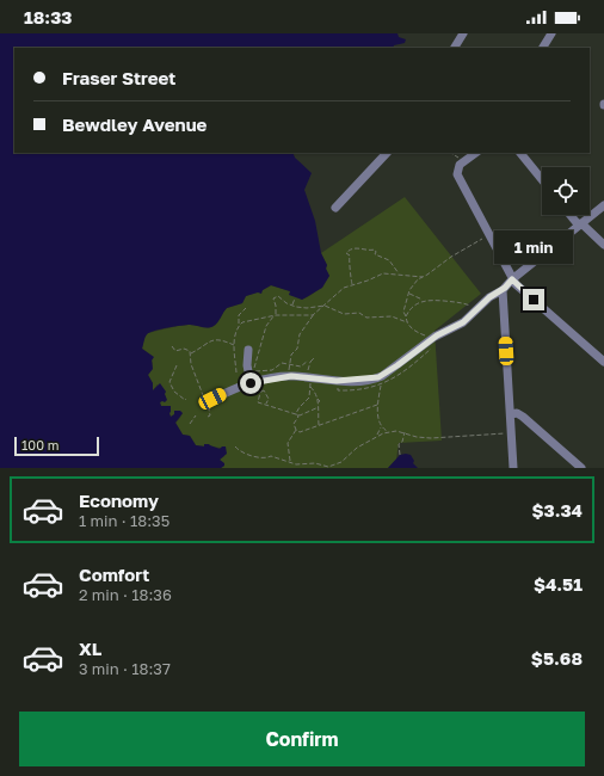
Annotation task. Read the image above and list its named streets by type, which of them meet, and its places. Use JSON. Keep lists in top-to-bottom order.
{
  "scale_bar": "100 m",
  "page": {
    "status": "18:33",
    "banner": ["Fraser Street", "Bewdley Avenue"],
    "bubble": "1 min",
    "scale": "100 m",
    "list": [
      {
        "name": "Economy",
        "note": "1 min · 18:35",
        "value": "$3.34"
      },
      {
        "name": "Comfort",
        "note": "2 min · 18:36",
        "value": "$4.51"
      },
      {
        "name": "XL",
        "note": "3 min · 18:37",
        "value": "$5.68"
      }
    ],
    "buttons": "Confirm"
  }
}
